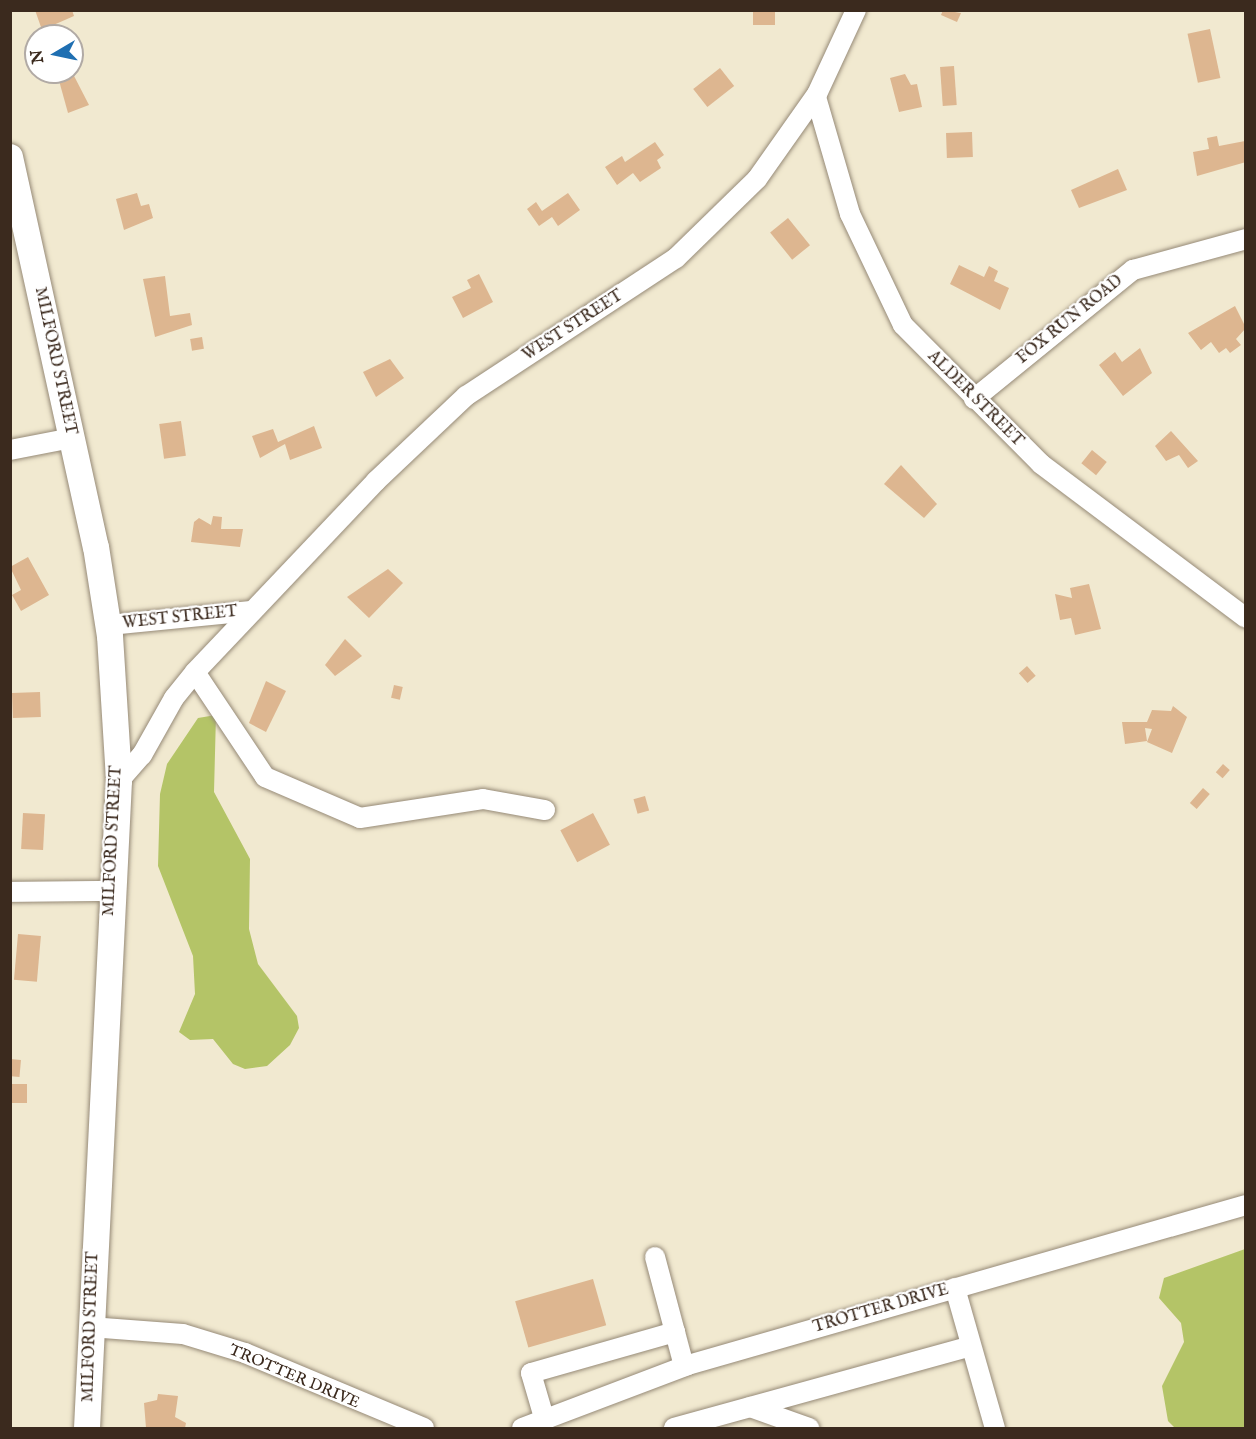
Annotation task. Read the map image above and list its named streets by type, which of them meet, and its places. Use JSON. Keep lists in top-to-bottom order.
{
  "streets": {
    "main road": ["MILFORD STREET"],
    "street": [
      "FOX RUN ROAD",
      "WEST STREET",
      "ALDER STREET",
      "TROTTER DRIVE"
    ]
  },
  "crossings": [
    ["FOX RUN ROAD", "ALDER STREET"],
    ["WEST STREET", "MILFORD STREET"],
    ["WEST STREET", "ALDER STREET"],
    ["MILFORD STREET", "TROTTER DRIVE"]
  ],
  "north": "left"
}
